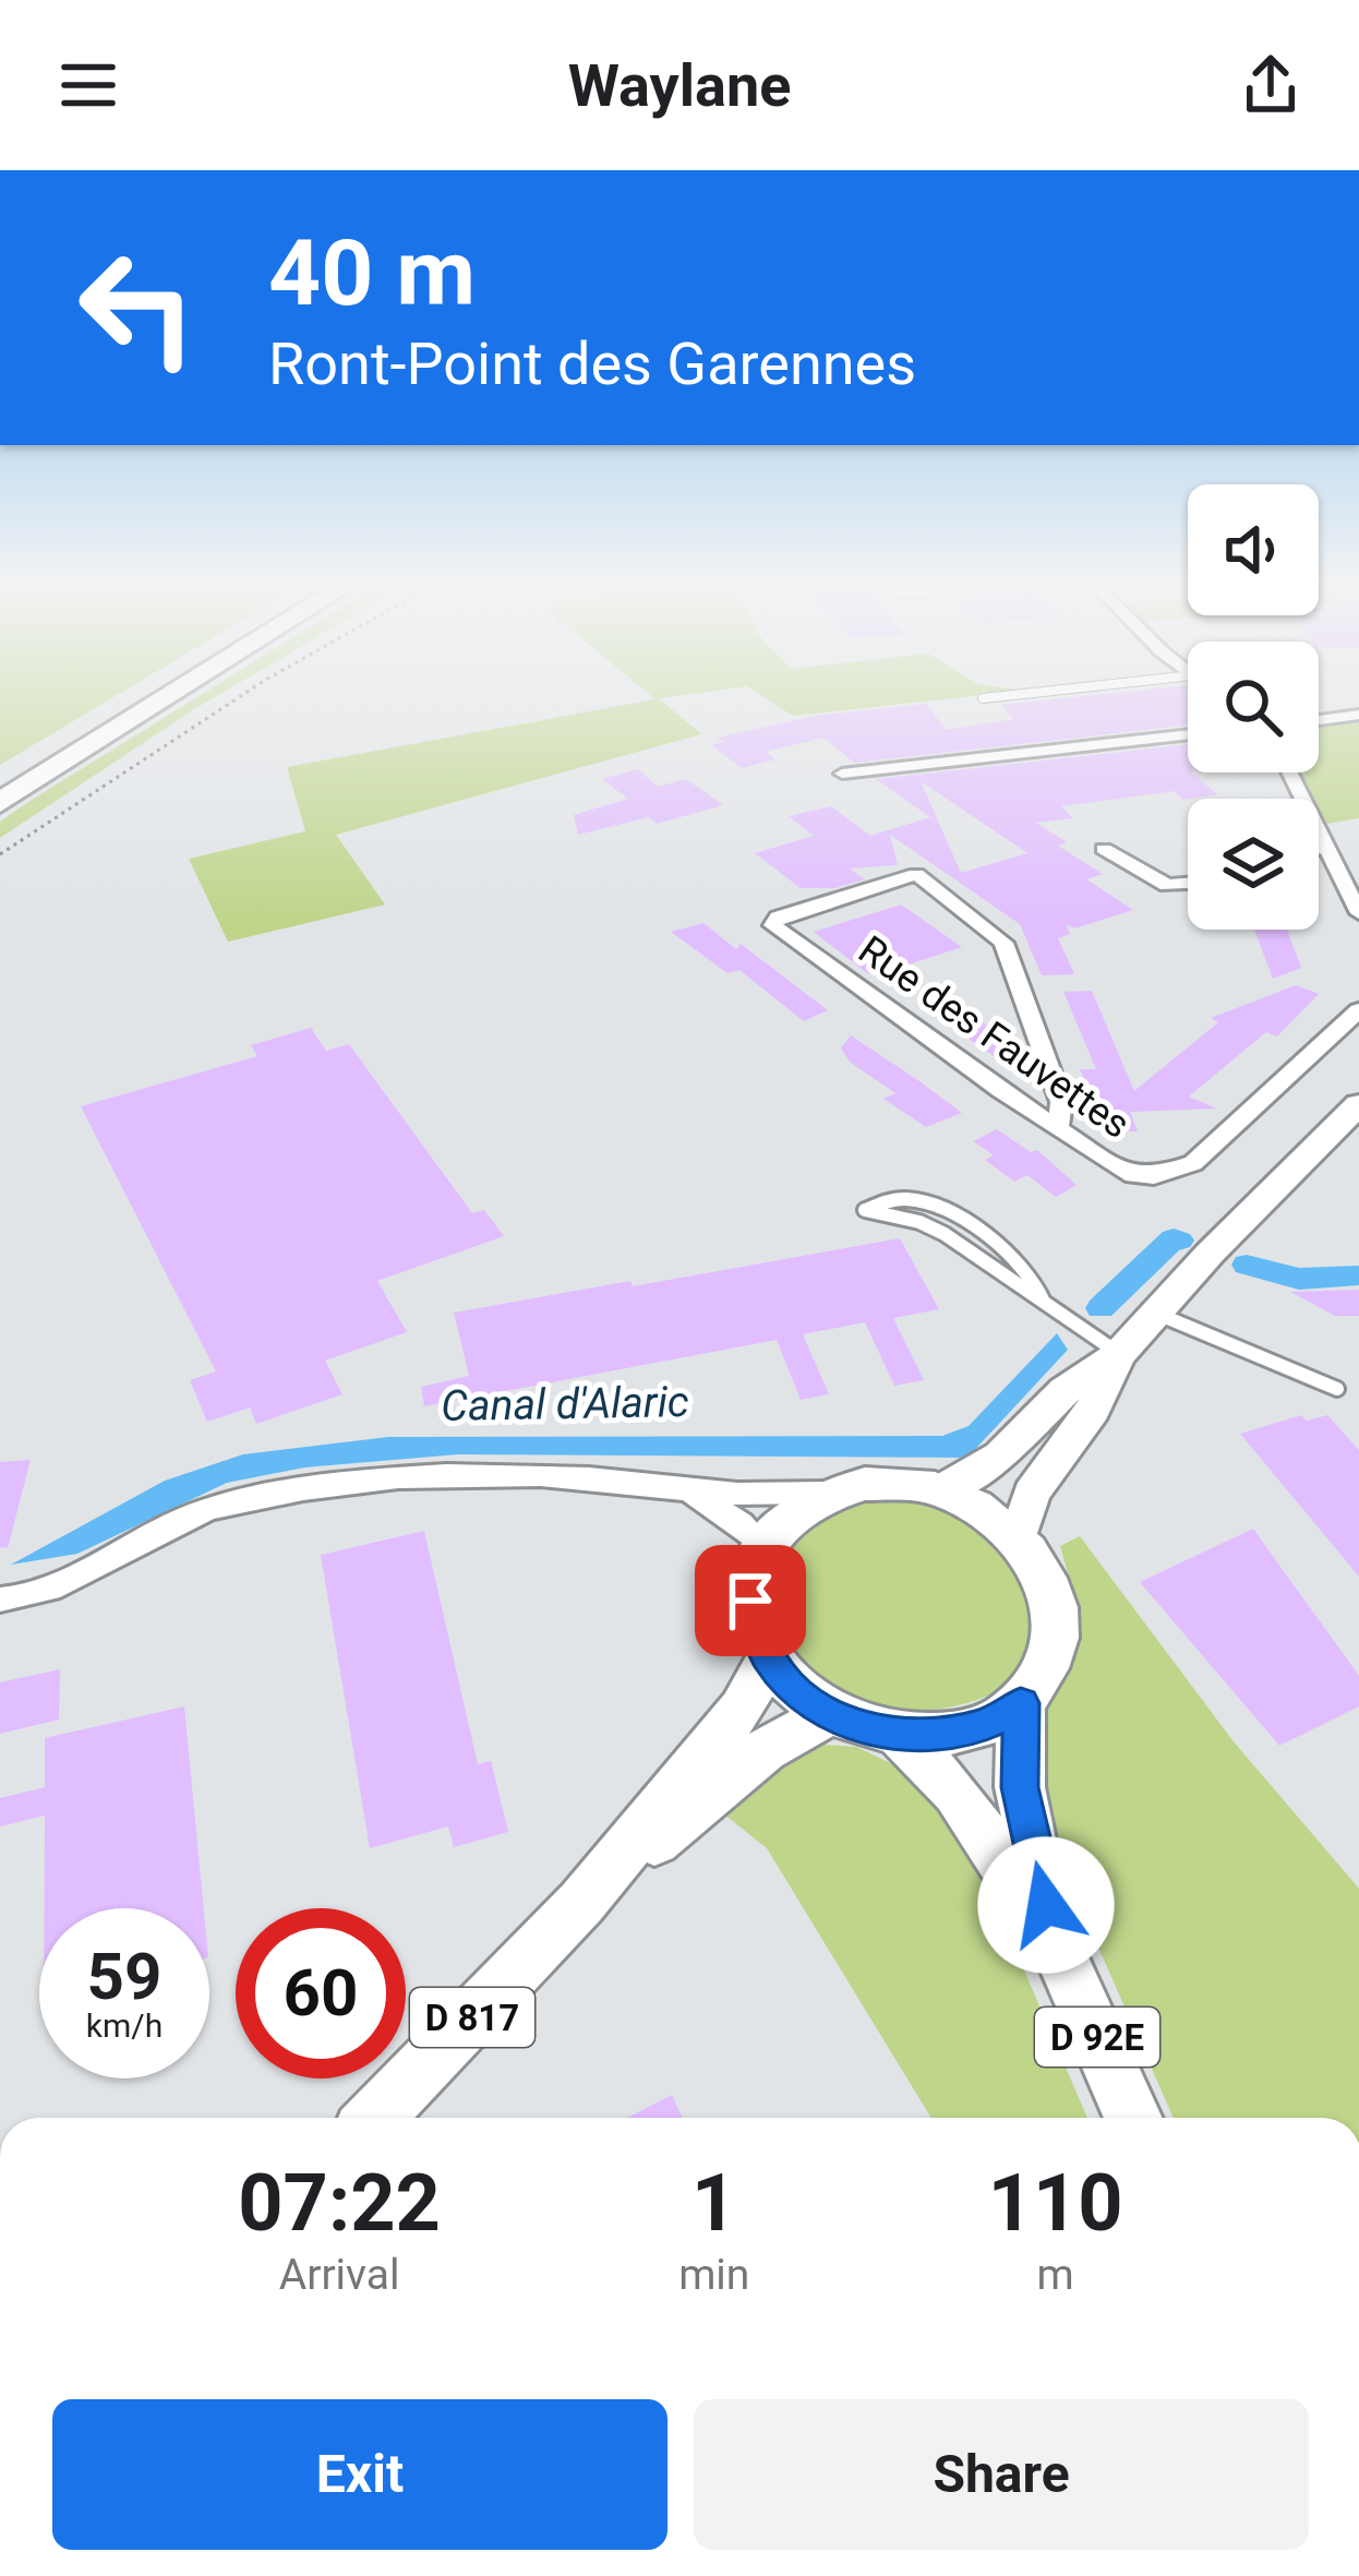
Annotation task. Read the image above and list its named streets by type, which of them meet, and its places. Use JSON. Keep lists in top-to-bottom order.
{
  "streets": {
    "main road": ["D 817", "D 92E"],
    "street": ["Rue des Fauvettes"]
  },
  "water": ["Canal d'Alaric"],
  "page": {
    "header": "Waylane",
    "turn": ["40 m", "Ront-Point des Garennes"],
    "speed": "59 km/h",
    "limit": "60",
    "eta": [
      "07:22",
      "Arrival",
      "1",
      "min",
      "110",
      "m"
    ],
    "buttons": ["Exit", "Share"]
  }
}
